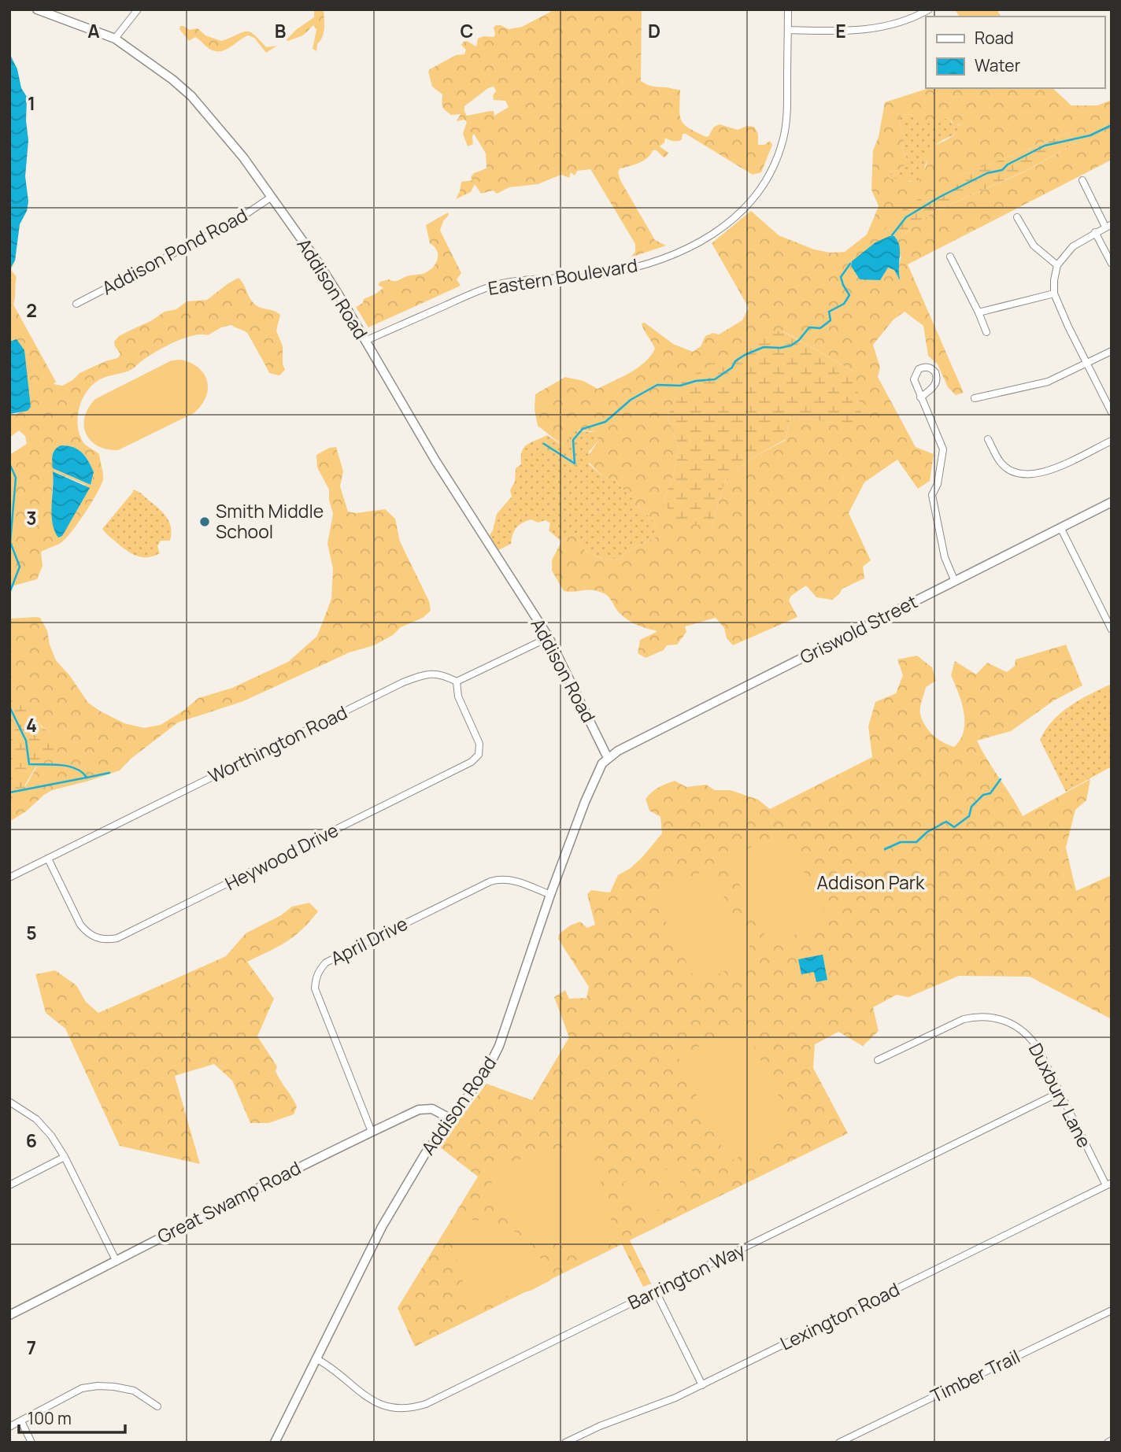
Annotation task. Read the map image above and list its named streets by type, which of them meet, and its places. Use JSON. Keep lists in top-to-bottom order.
{
  "streets": {
    "main road": ["Addison Road", "Griswold Street", "Great Swamp Road"],
    "street": [
      "Addison Pond Road",
      "Eastern Boulevard",
      "Worthington Road",
      "Heywood Drive",
      "April Drive",
      "Duxbury Lane",
      "Barrington Way",
      "Lexington Road",
      "Timber Trail"
    ]
  },
  "crossings": [
    ["Addison Pond Road", "Addison Road"],
    ["Eastern Boulevard", "Addison Road"],
    ["Addison Road", "Griswold Street"],
    ["Addison Road", "April Drive"],
    ["Addison Road", "Great Swamp Road"],
    ["Addison Road", "Barrington Way"],
    ["Worthington Road", "Heywood Drive"],
    ["April Drive", "Great Swamp Road"],
    ["Duxbury Lane", "Barrington Way"],
    ["Duxbury Lane", "Lexington Road"]
  ],
  "parks": ["Addison Park"],
  "places": ["Smith Middle School"],
  "legend": ["Road", "Water"],
  "scale_bar": "100 m",
  "grid": {
    "columns": [
      "A",
      "B",
      "C",
      "D",
      "E"
    ],
    "rows": [
      "1",
      "2",
      "3",
      "4",
      "5",
      "6",
      "7"
    ]
  }
}
